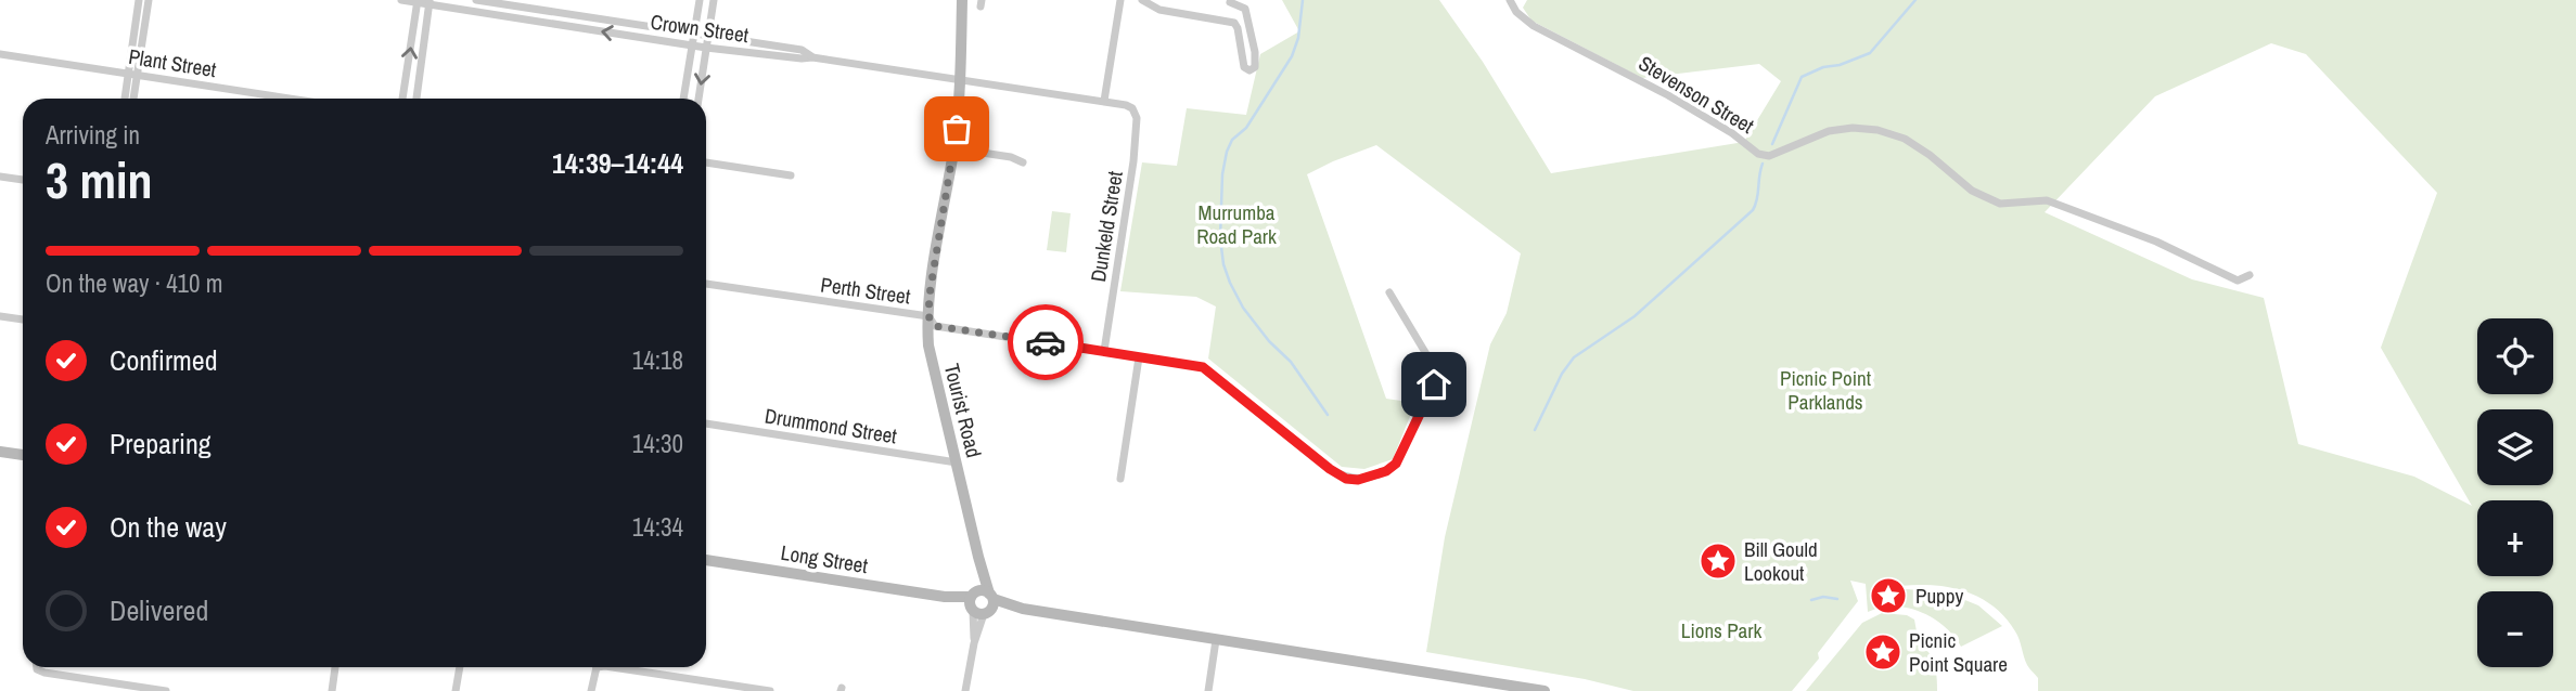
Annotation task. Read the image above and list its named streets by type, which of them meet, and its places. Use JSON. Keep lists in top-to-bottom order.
{
  "streets": {
    "street": [
      "Crown Street",
      "Plant Street",
      "Stevenson Street",
      "Dunkeld Street",
      "Perth Street",
      "Tourist Road",
      "Drummond Street",
      "Long Street"
    ]
  },
  "crossings": [
    ["Crown Street", "Dunkeld Street"],
    ["Crown Street", "Tourist Road"],
    ["Dunkeld Street", "Perth Street"],
    ["Perth Street", "Tourist Road"],
    ["Tourist Road", "Drummond Street"],
    ["Tourist Road", "Long Street"]
  ],
  "parks": ["Murrumba Road Park", "Picnic Point Parklands", "Lions Park"],
  "places": {
    "place": ["Bill Gould Lookout", "Puppy", "Picnic Point Square"]
  },
  "page": {
    "heading": ["3 min", "Arriving in", "14:39–14:44"],
    "bar": "On the way · 410 m",
    "map_buttons": ["+", "−"],
    "list": [
      ["Confirmed", "14:18"],
      ["Preparing", "14:30"],
      ["On the way", "14:34"],
      "Delivered"
    ]
  }
}
